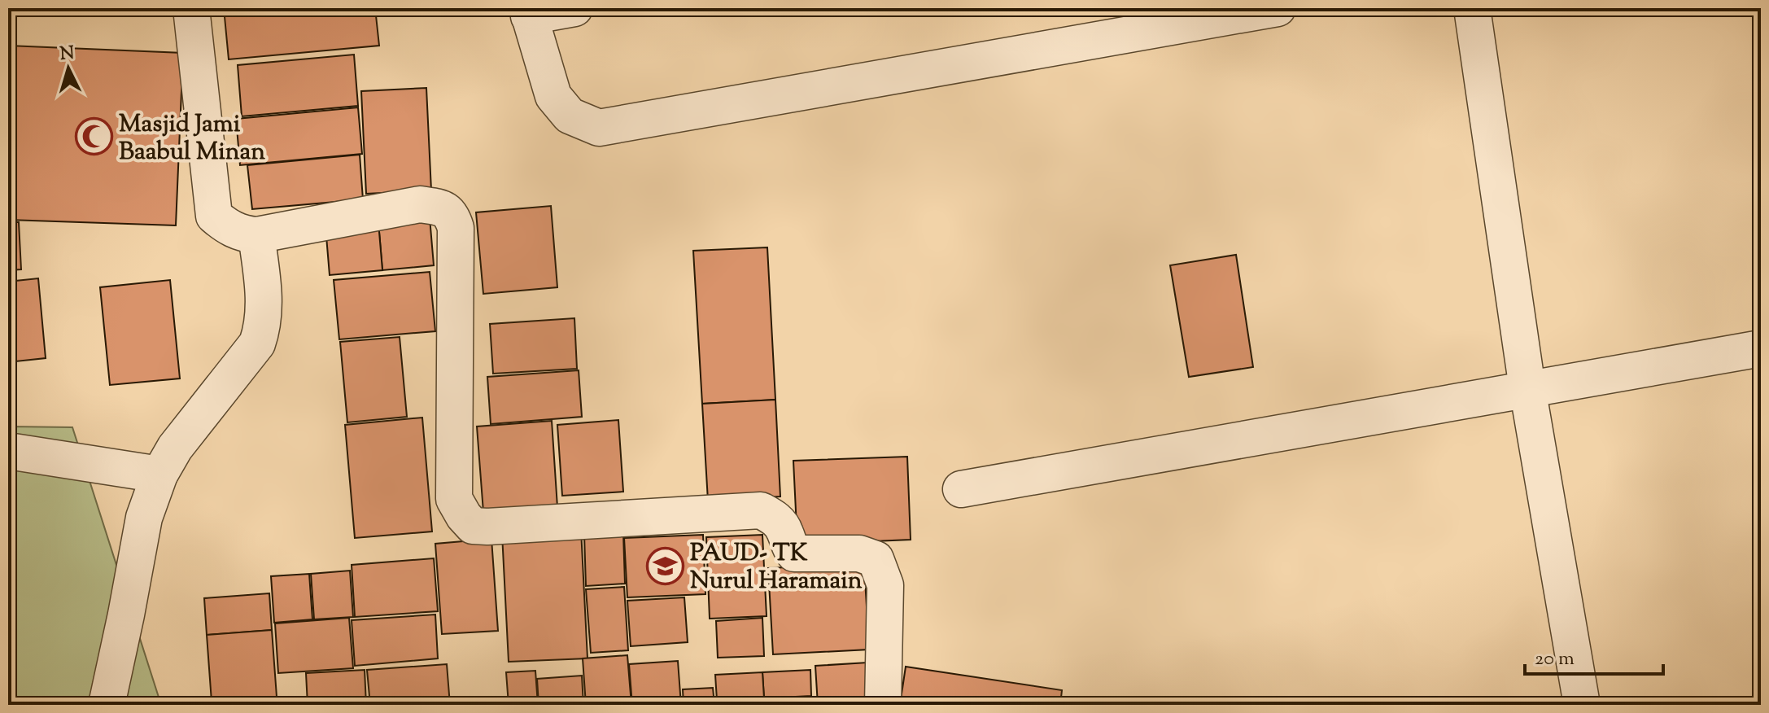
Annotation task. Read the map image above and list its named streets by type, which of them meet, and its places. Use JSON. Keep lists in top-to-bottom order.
{
  "places": {
    "mosque": ["Masjid Jami Baabul Minan"],
    "school or university": ["PAUD- TK Nurul Haramain"]
  },
  "scale_bar": "20 m",
  "north": "top"
}
